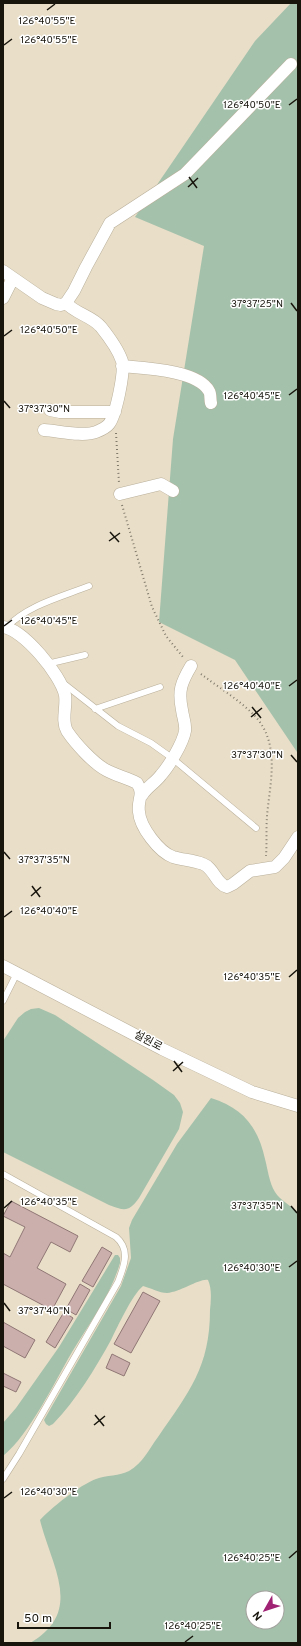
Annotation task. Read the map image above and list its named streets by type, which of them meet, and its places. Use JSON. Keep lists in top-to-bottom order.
{
  "streets": {
    "street": ["설원로"]
  },
  "scale_bar": "50 m",
  "north": "bottom left",
  "coordinates": [
    "126°40'55\"E",
    "126°40'50\"E",
    "37°37'25\"N",
    "126°40'45\"E",
    "37°37'30\"N",
    "126°40'40\"E",
    "37°37'35\"N",
    "126°40'35\"E",
    "126°40'30\"E",
    "37°37'40\"N",
    "126°40'25\"E"
  ]
}
